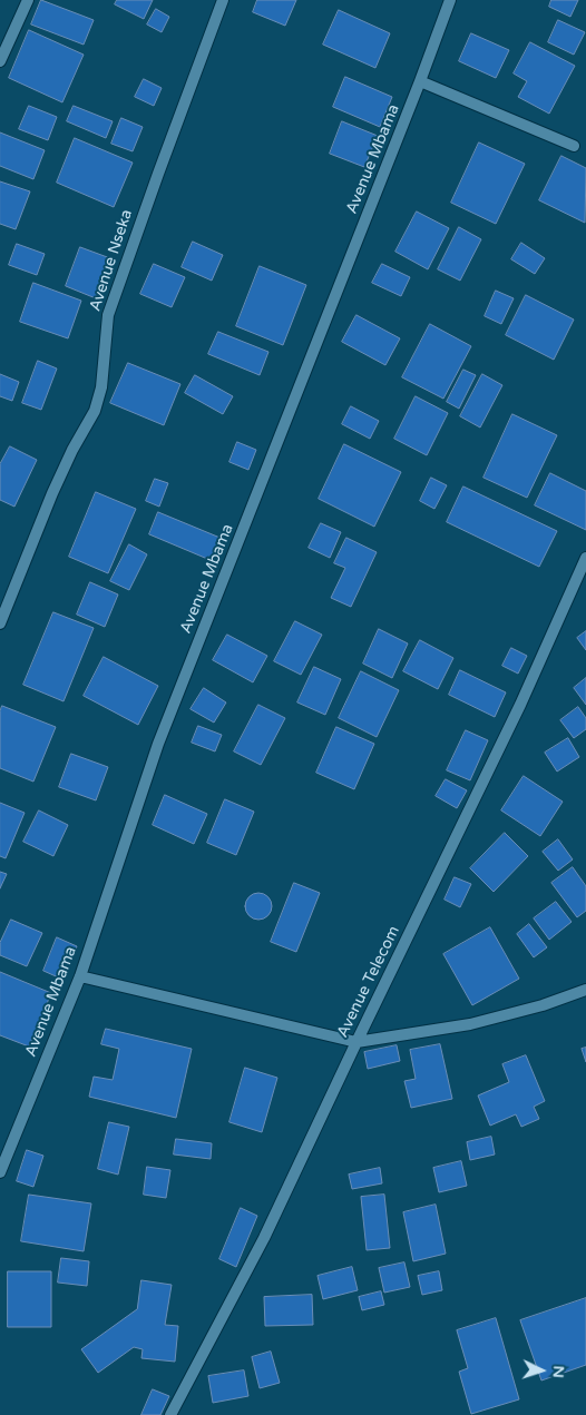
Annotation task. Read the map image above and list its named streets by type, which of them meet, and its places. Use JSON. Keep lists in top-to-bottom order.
{
  "streets": {
    "street": ["Avenue Mbama", "Avenue Nseka", "Avenue Telecom"]
  },
  "north": "right"
}
